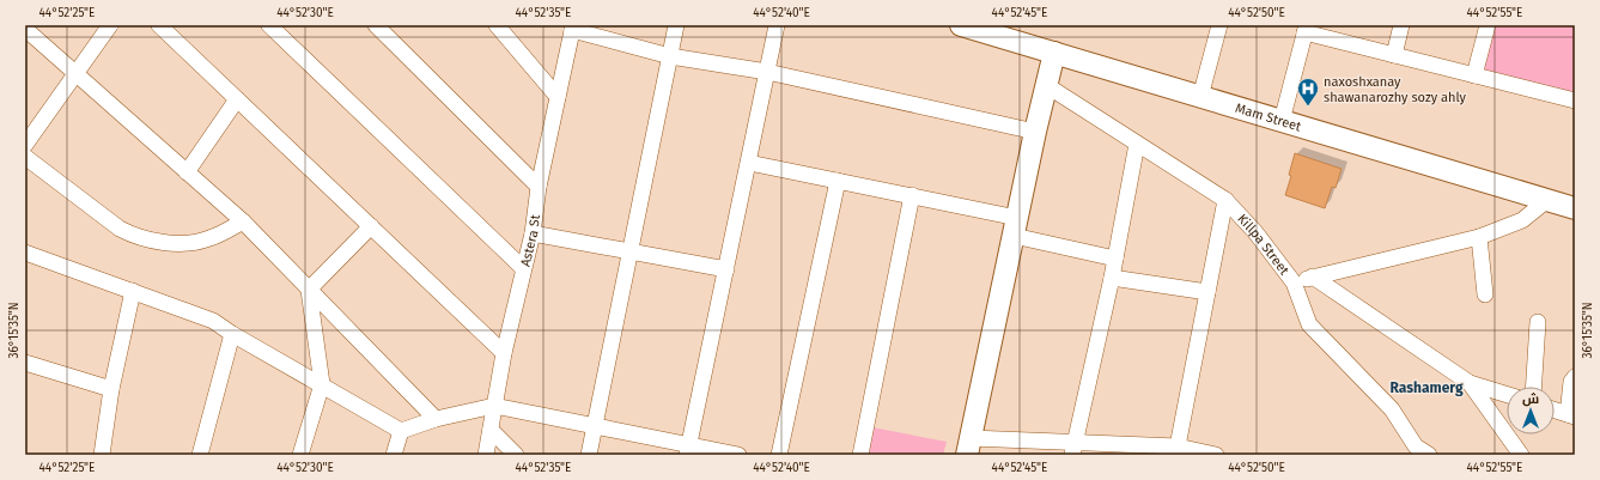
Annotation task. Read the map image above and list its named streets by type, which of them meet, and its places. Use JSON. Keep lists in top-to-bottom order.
{
  "streets": {
    "street": ["Mam Street", "Astera St", "Killpa Street"]
  },
  "districts": ["Rashamerg"],
  "places": {
    "hospital": ["naxoshxanay shawanarozhy sozy ahly"]
  },
  "north": "top",
  "coordinates": [
    "44°52'25\"E",
    "44°52'30\"E",
    "44°52'35\"E",
    "44°52'40\"E",
    "44°52'45\"E",
    "44°52'50\"E",
    "44°52'55\"E",
    "36°15'35\"N"
  ]
}
